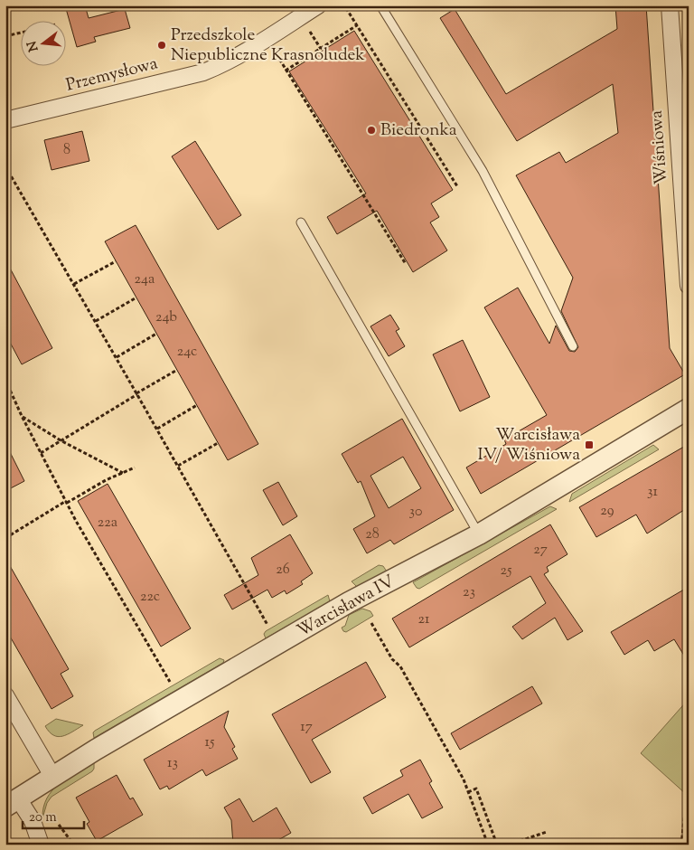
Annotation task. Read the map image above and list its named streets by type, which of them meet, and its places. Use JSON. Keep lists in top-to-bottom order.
{
  "streets": {
    "street": ["Przemysłowa", "Wiśniowa", "Warcisława IV"]
  },
  "places": {
    "other": ["Przedszkole Niepubliczne Krasnoludek", "Biedronka"],
    "transit": ["Warcisława IV/ Wiśniowa"]
  },
  "house_numbers": [
    "8",
    "24a",
    "24b",
    "24c",
    "31",
    "29",
    "30",
    "22a",
    "28",
    "27",
    "26",
    "25",
    "23",
    "22c",
    "21",
    "17",
    "15",
    "13"
  ],
  "scale_bar": "20 m",
  "north": "left"
}
